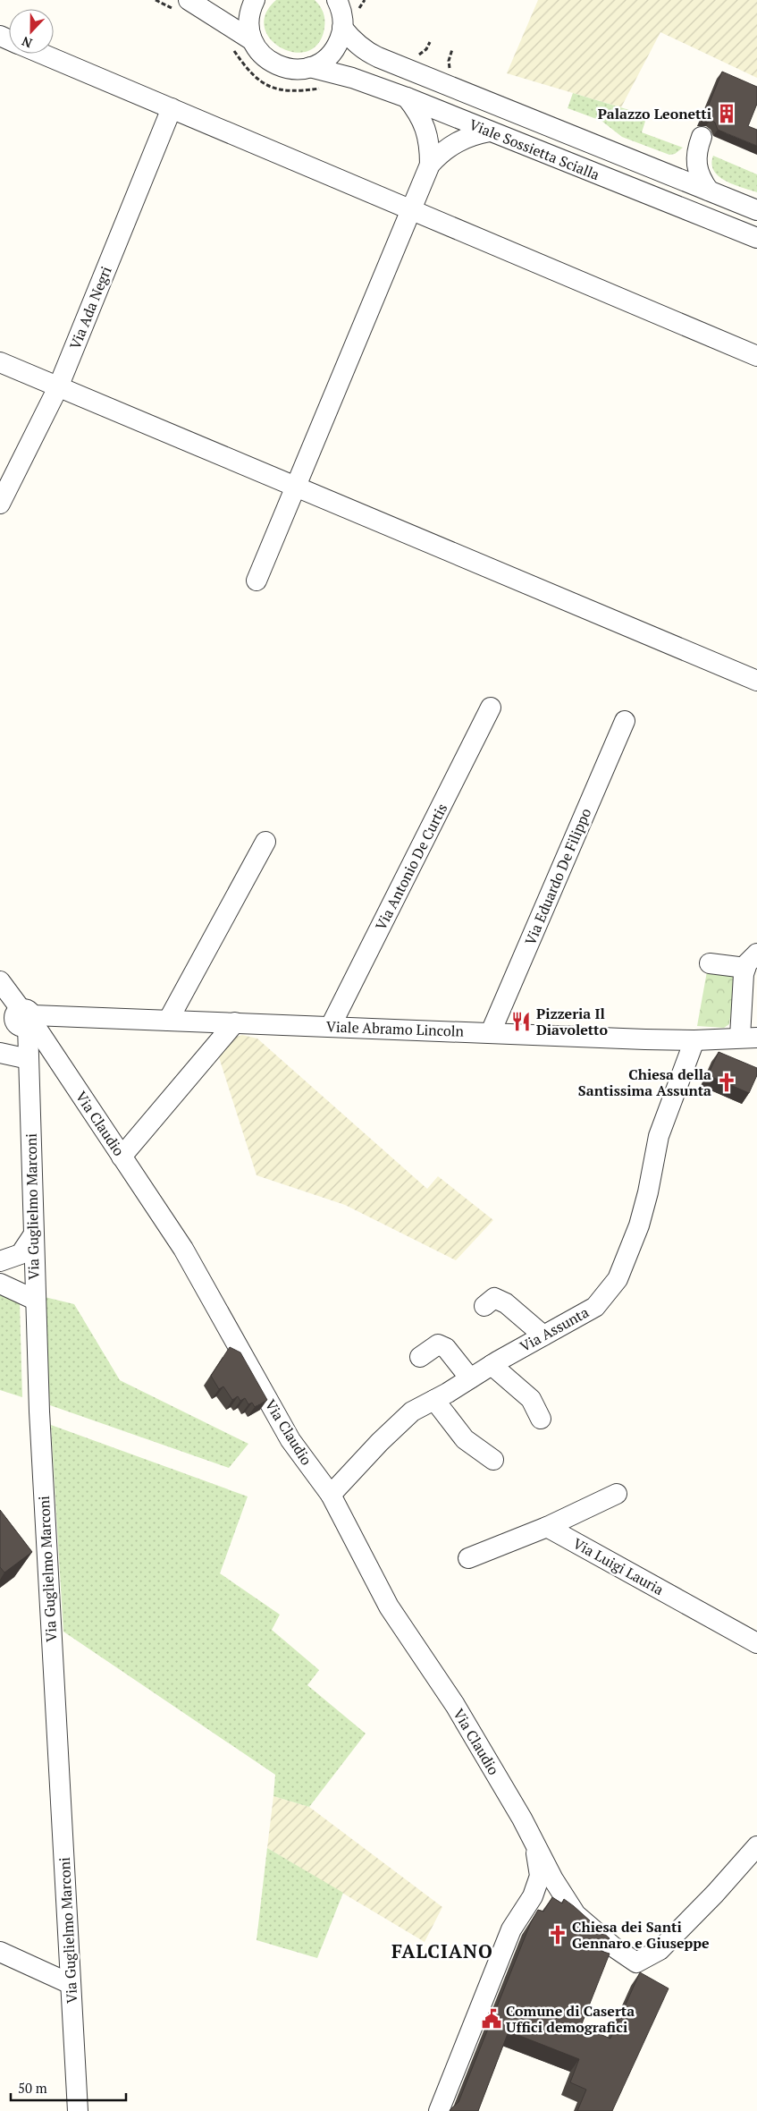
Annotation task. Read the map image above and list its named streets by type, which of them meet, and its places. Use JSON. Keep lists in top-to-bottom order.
{
  "streets": {
    "street": [
      "Viale Sossietta Scialla",
      "Via Ada Negri",
      "Via Antonio De Curtis",
      "Via Eduardo De Filippo",
      "Viale Abramo Lincoln",
      "Via Claudio",
      "Via Guglielmo Marconi",
      "Via Assunta",
      "Via Luigi Lauria"
    ]
  },
  "crossings": [
    ["Via Antonio De Curtis", "Viale Abramo Lincoln"],
    ["Via Eduardo De Filippo", "Viale Abramo Lincoln"],
    ["Viale Abramo Lincoln", "Via Claudio"],
    ["Viale Abramo Lincoln", "Via Guglielmo Marconi"],
    ["Viale Abramo Lincoln", "Via Assunta"],
    ["Via Claudio", "Via Guglielmo Marconi"],
    ["Via Claudio", "Via Assunta"]
  ],
  "districts": ["FALCIANO"],
  "places": {
    "building": ["Palazzo Leonetti"],
    "restaurant": ["Pizzeria Il Diavoletto"],
    "church": ["Chiesa della Santissima Assunta", "Chiesa dei Santi Gennaro e Giuseppe"],
    "public building": ["Comune di Caserta Uffici demografici"]
  },
  "scale_bar": "50 m",
  "north": "bottom"
}
